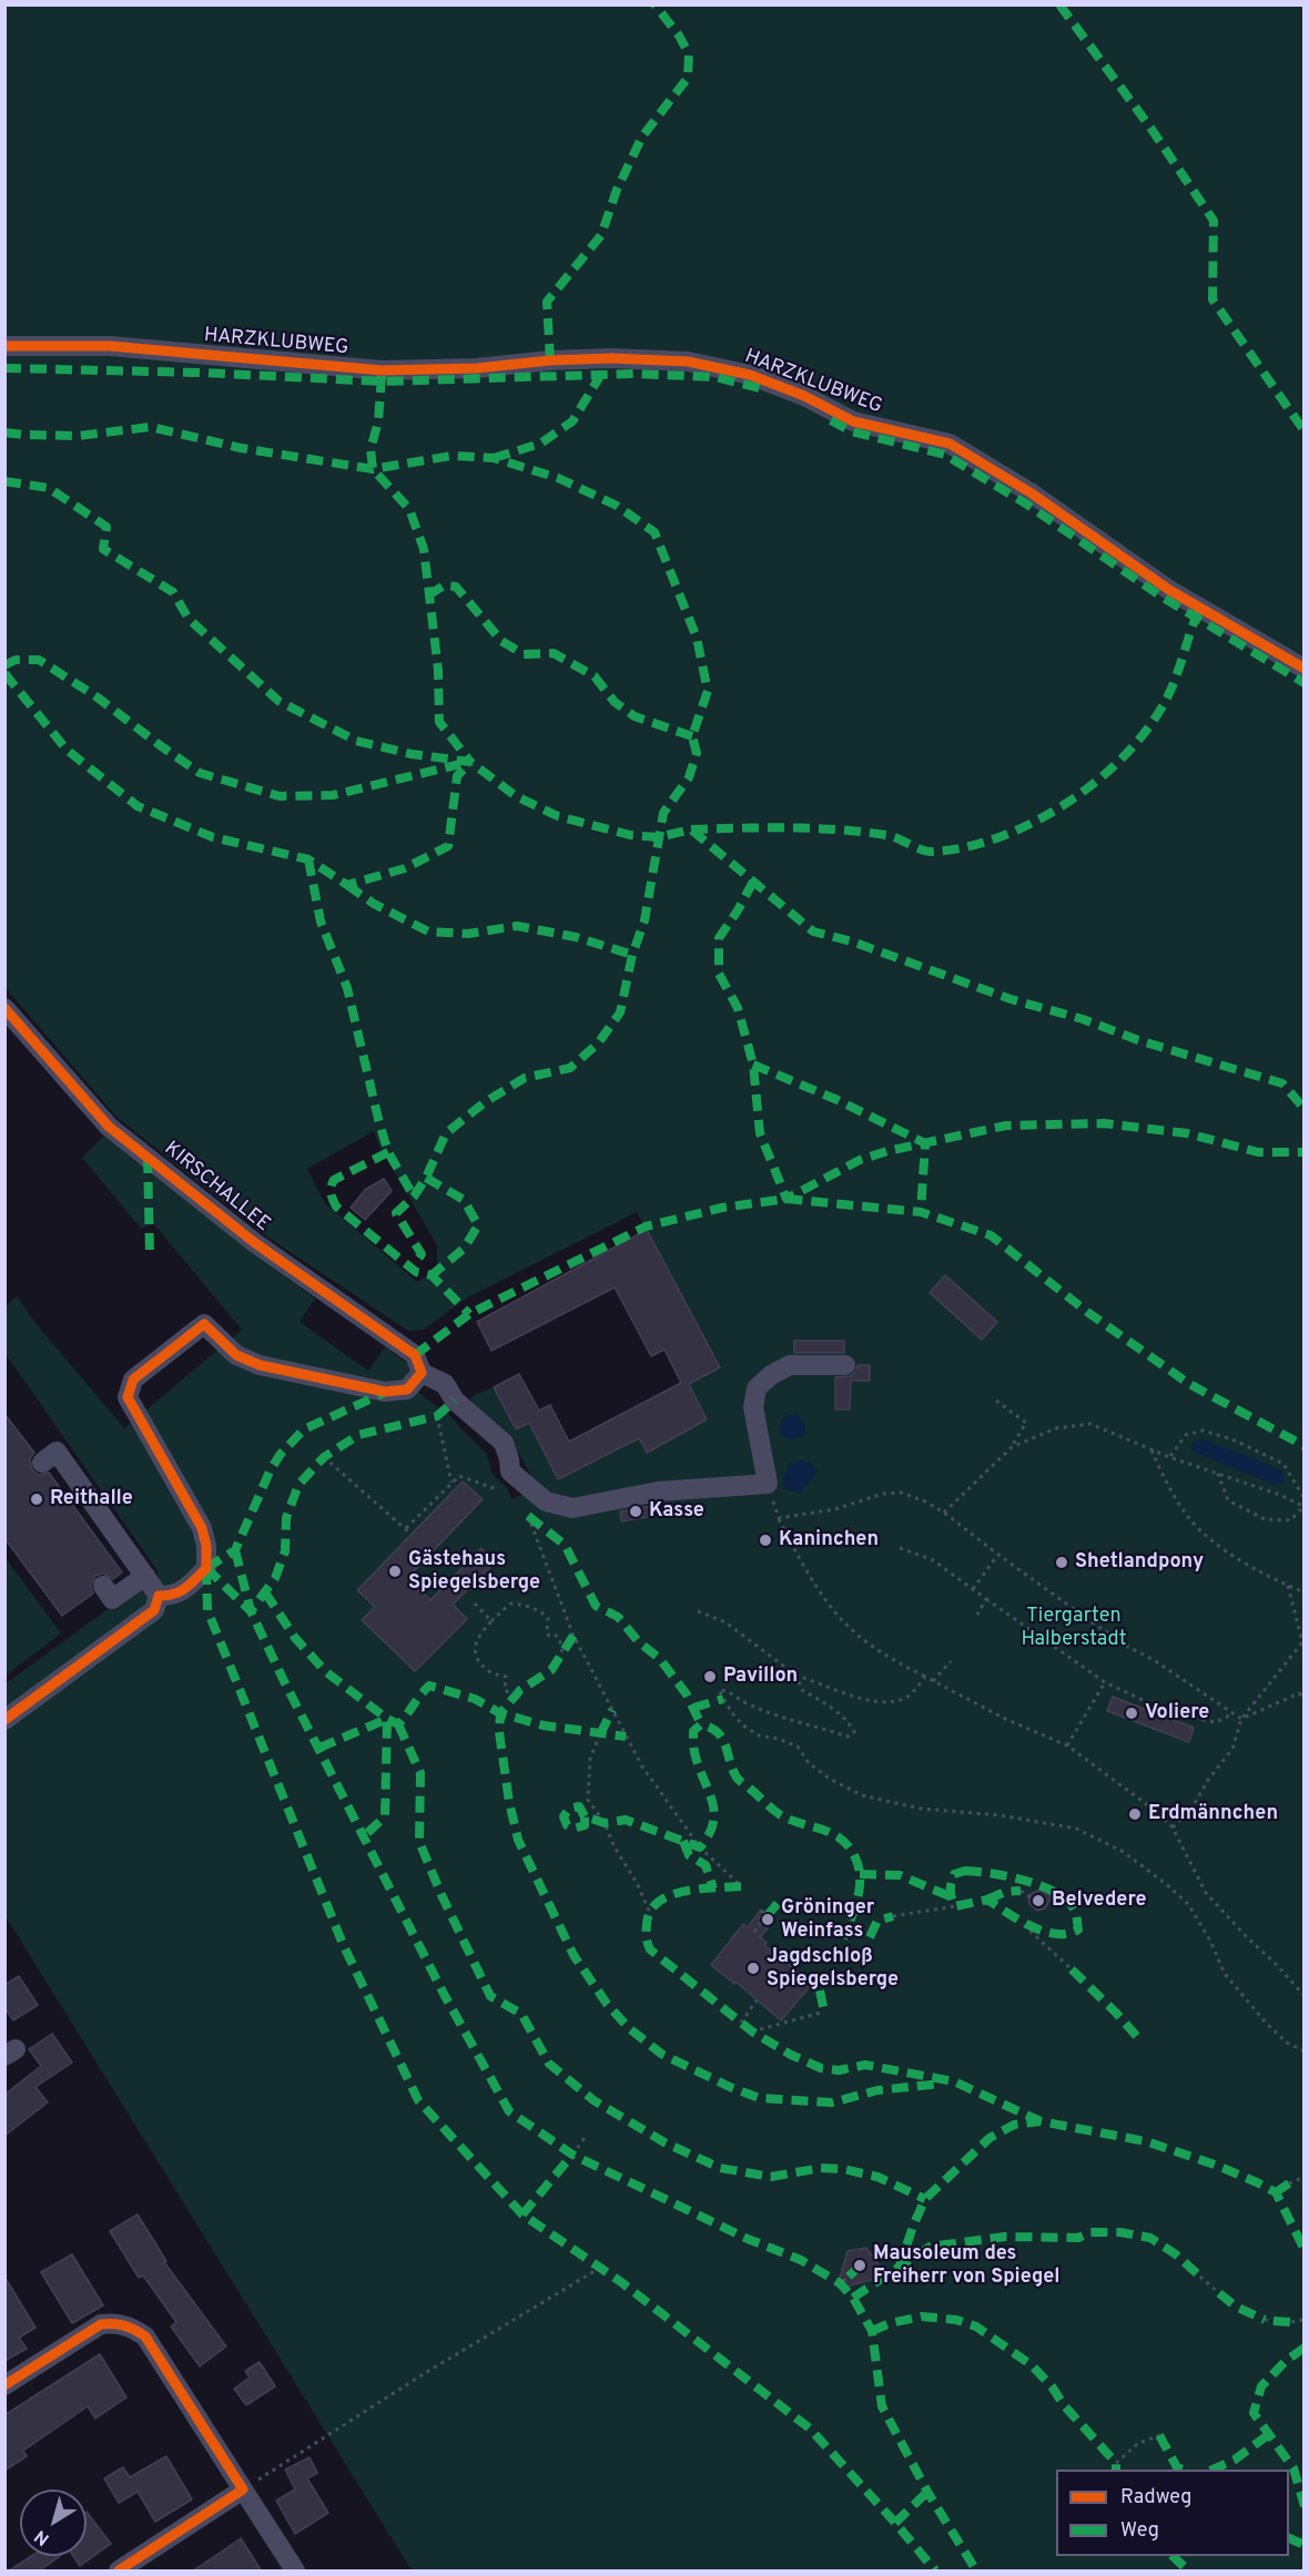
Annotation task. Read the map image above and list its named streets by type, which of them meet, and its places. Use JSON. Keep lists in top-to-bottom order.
{
  "streets": {
    "street": ["HARZKLUBWEG", "KIRSCHALLEE"]
  },
  "parks": ["Tiergarten Halberstadt"],
  "places": [
    "Reithalle",
    "Kasse",
    "Kaninchen",
    "Shetlandpony",
    "Gästehaus Spiegelsberge",
    "Pavillon",
    "Voliere",
    "Erdmännchen",
    "Belvedere",
    "Gröninger Weinfass",
    "Jagdschloß Spiegelsberge",
    "Mausoleum des Freiherr von Spiegel"
  ],
  "legend": ["Radweg", "Weg"],
  "north": "bottom left"
}
